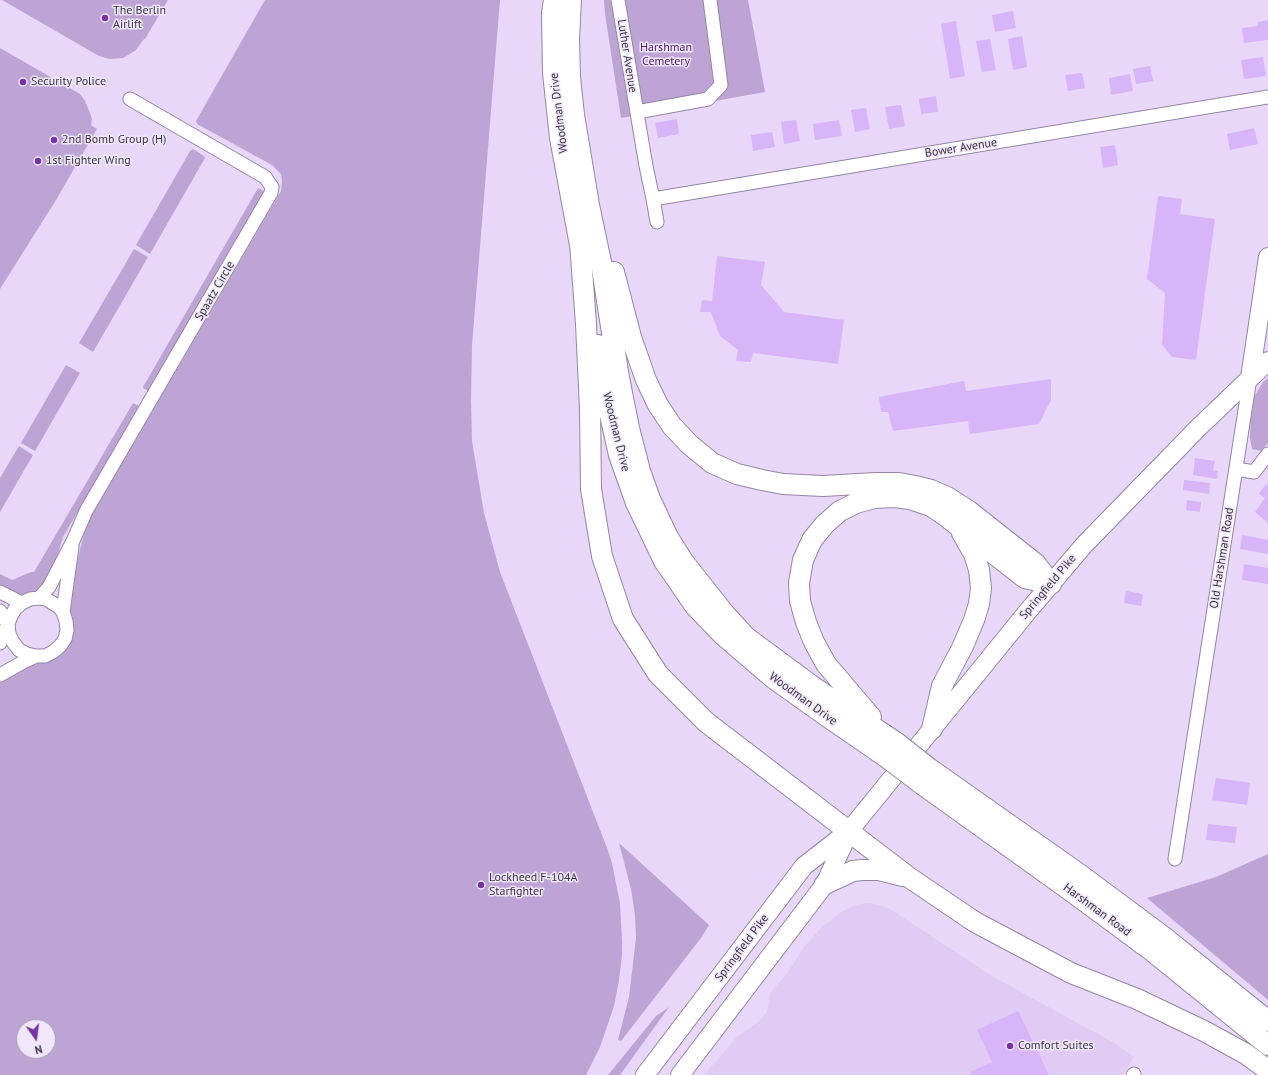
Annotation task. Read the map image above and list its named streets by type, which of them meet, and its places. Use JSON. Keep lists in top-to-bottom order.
{
  "streets": {
    "main road": [
      "Woodman Drive",
      "Old Harshman Road",
      "Springfield Pike",
      "Harshman Road"
    ],
    "street": ["Luther Avenue", "Bower Avenue", "Spaatz Circle"]
  },
  "crossings": [
    ["Luther Avenue", "Bower Avenue"],
    ["Old Harshman Road", "Springfield Pike"]
  ],
  "parks": ["Harshman Cemetery"],
  "places": [
    "The Berlin Airlift",
    "Security Police",
    "2nd Bomb Group (H)",
    "1st Fighter Wing",
    "Lockheed F-104A Starfighter",
    "Comfort Suites"
  ],
  "north": "bottom"
}
